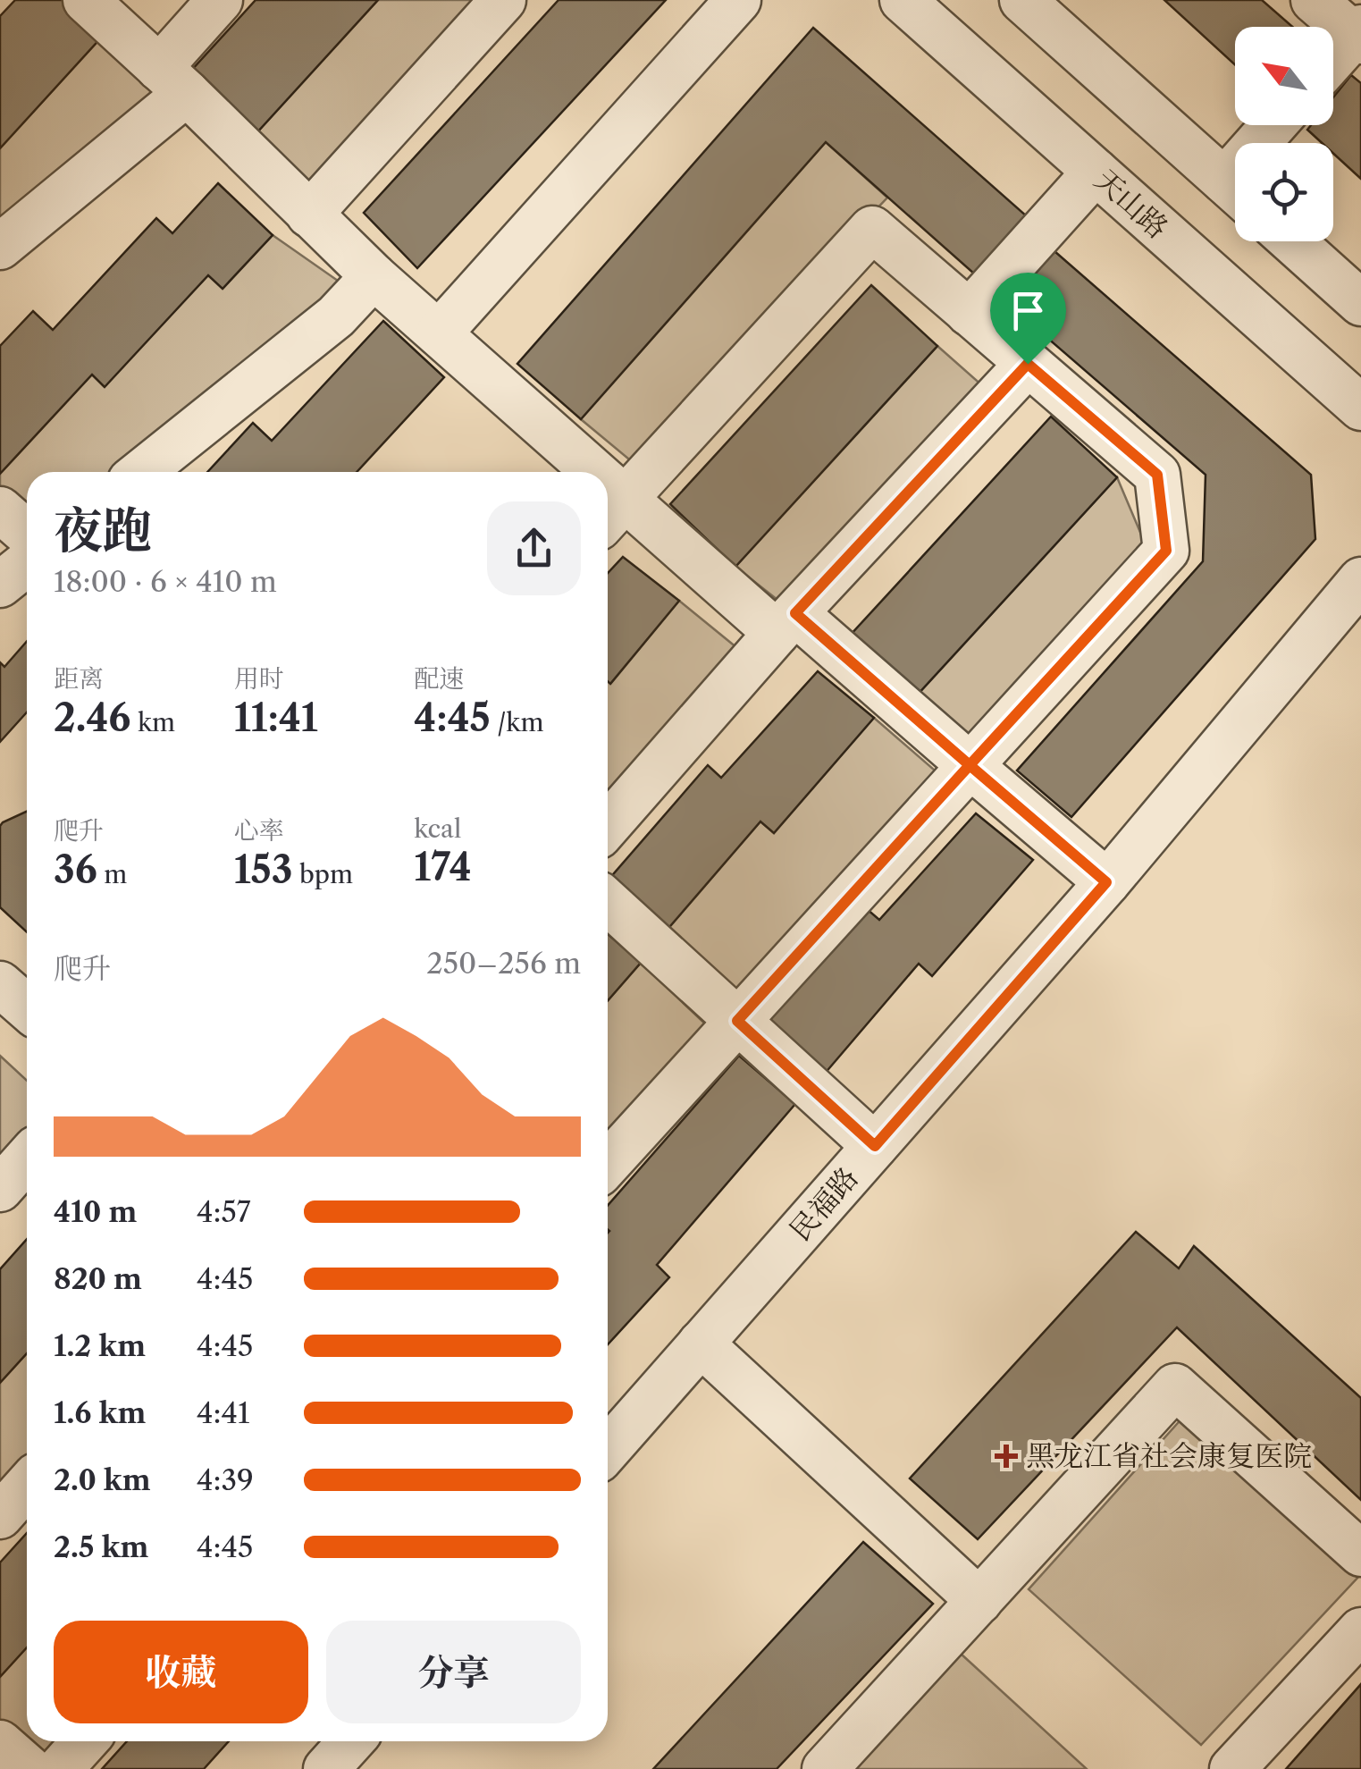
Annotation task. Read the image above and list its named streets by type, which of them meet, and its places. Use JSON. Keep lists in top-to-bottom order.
{
  "streets": {
    "street": ["天山路", "民福路"]
  },
  "places": {
    "health": ["黑龙江省社会康复医院"]
  },
  "north": "top left",
  "page": {
    "heading": ["夜跑", "18:00 · 6 × 410 m"],
    "stats": [
      ["距离", "2.46 km"],
      ["用时", "11:41"],
      ["配速", "4:45 /km"],
      ["爬升", "36 m"],
      ["心率", "153 bpm"],
      ["kcal", "174"]
    ],
    "chart": ["爬升", "250–256 m"],
    "list": [
      {
        "name": "410 m",
        "note": "4:57"
      },
      {
        "name": "820 m",
        "note": "4:45"
      },
      {
        "name": "1.2 km",
        "note": "4:45"
      },
      {
        "name": "1.6 km",
        "note": "4:41"
      },
      {
        "name": "2.0 km",
        "note": "4:39"
      },
      {
        "name": "2.5 km",
        "note": "4:45"
      }
    ],
    "buttons": ["收藏", "分享"]
  }
}
